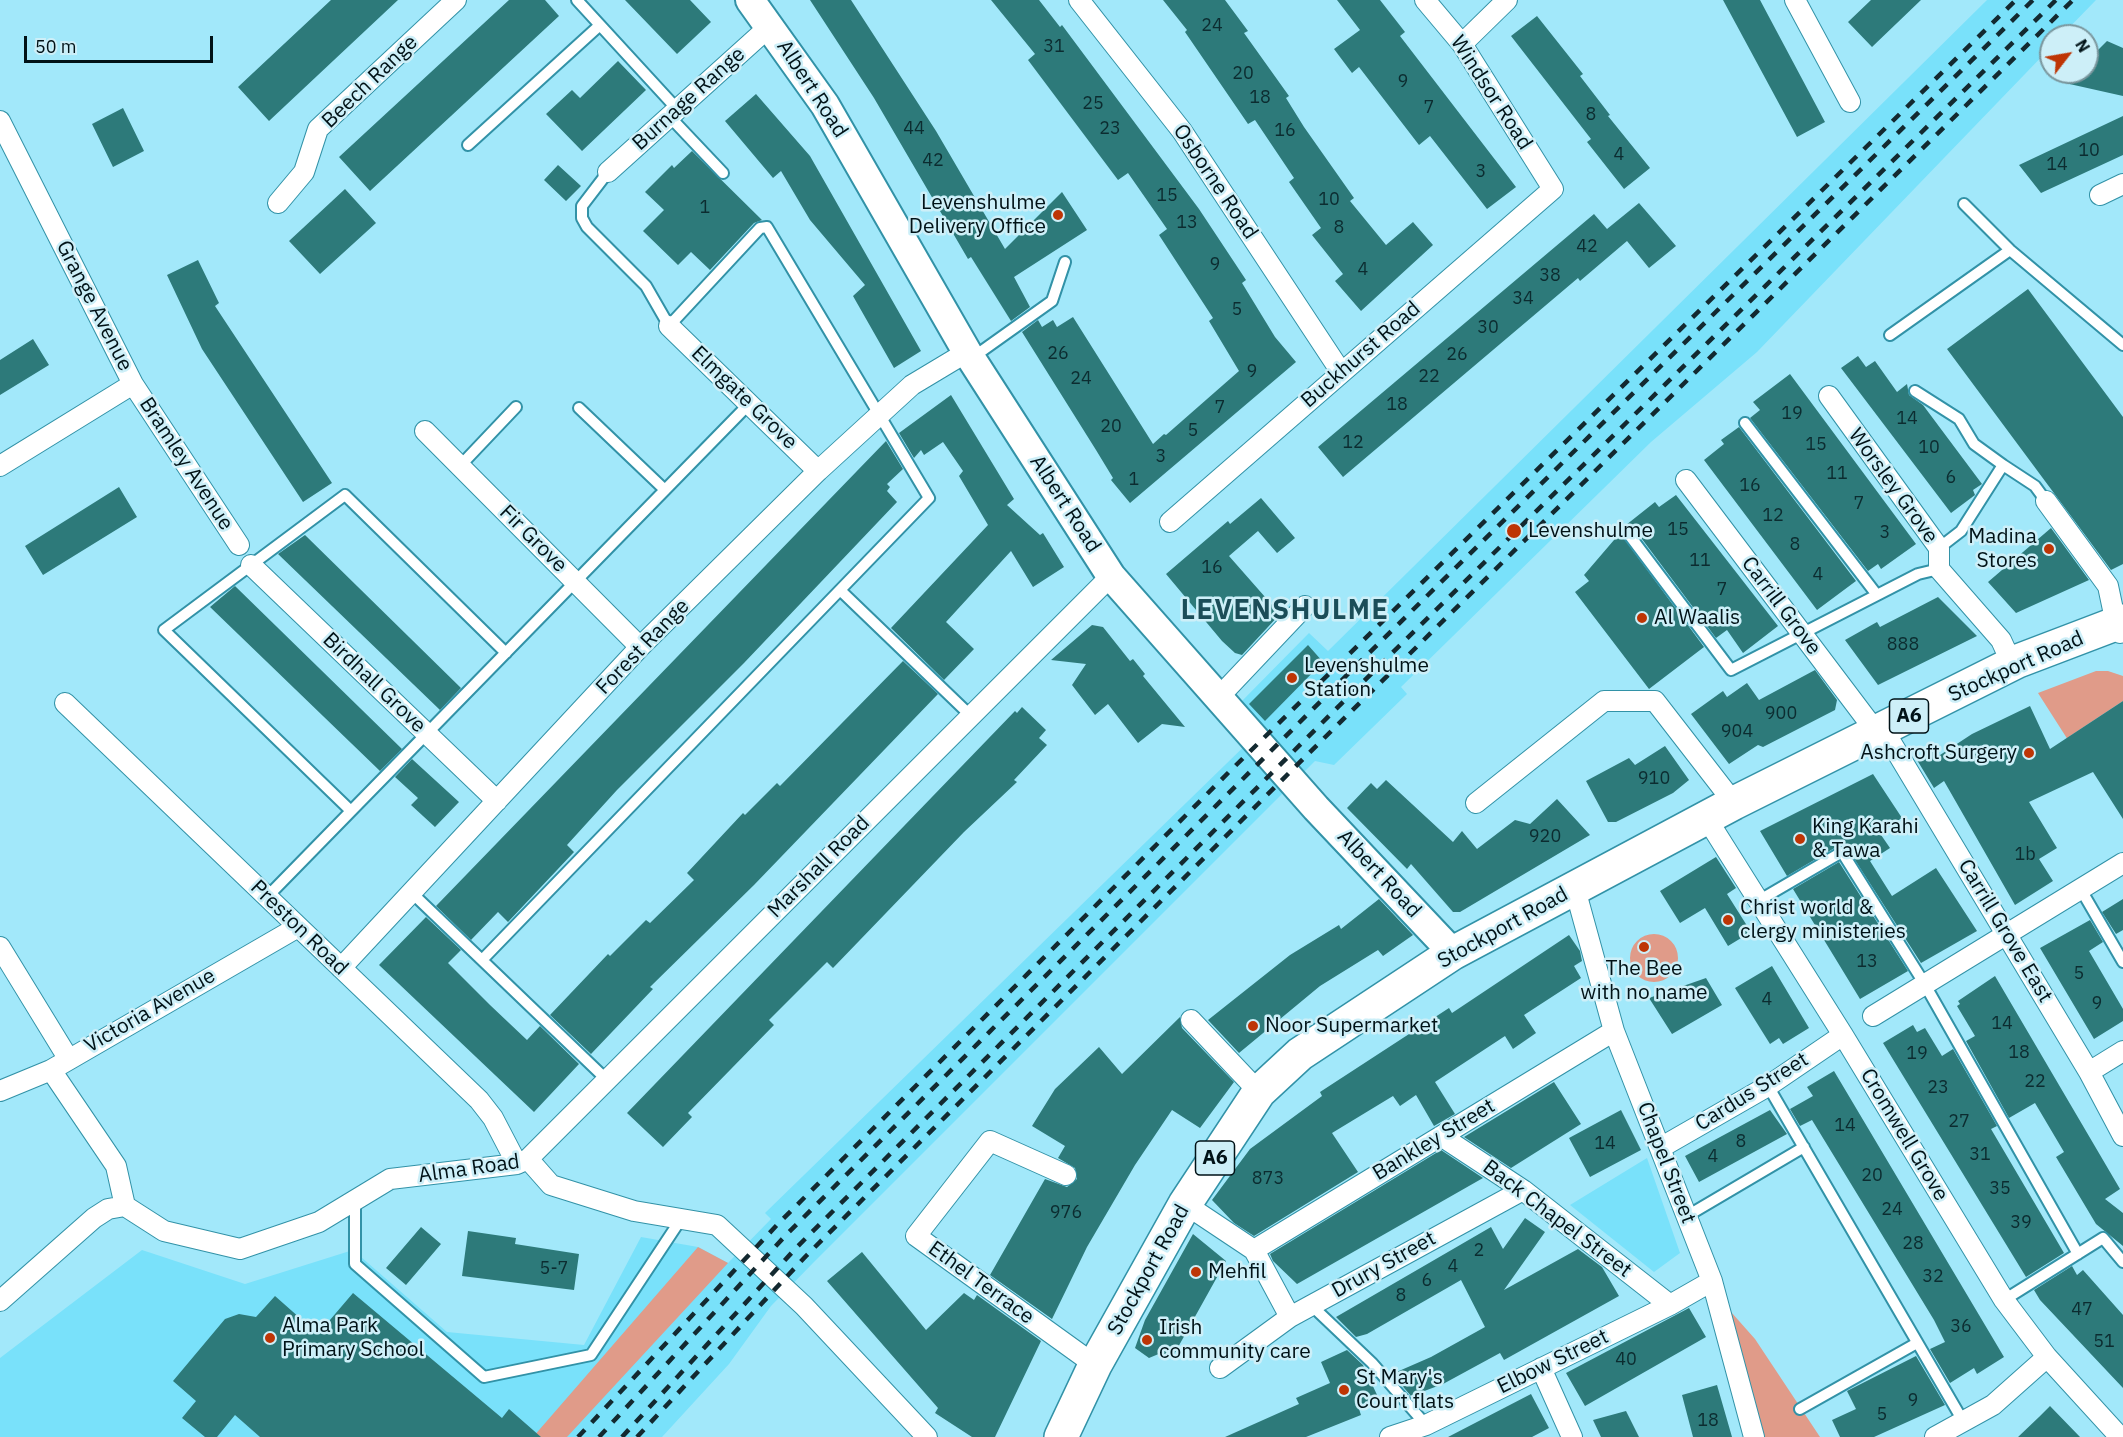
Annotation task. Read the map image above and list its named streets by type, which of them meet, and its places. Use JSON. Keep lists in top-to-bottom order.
{
  "streets": {
    "highway": ["Stockport Road", "A6"],
    "main road": ["Albert Road"],
    "street": [
      "Beech Range",
      "Windsor Road",
      "Burnage Range",
      "Osborne Road",
      "Grange Avenue",
      "Buckhurst Road",
      "Elmgate Grove",
      "Bramley Avenue",
      "Worsley Grove",
      "Fir Grove",
      "Carrill Grove",
      "Forest Range",
      "Birdhall Grove",
      "Marshall Road",
      "Preston Road",
      "Carrill Grove East",
      "Victoria Avenue",
      "Cardus Street",
      "Cromwell Grove",
      "Bankley Street",
      "Chapel Street",
      "Alma Road",
      "Back Chapel Street",
      "Drury Street",
      "Ethel Terrace",
      "Elbow Street"
    ]
  },
  "crossings": [
    ["Albert Road", "Burnage Range"],
    ["Albert Road", "Forest Range"],
    ["Albert Road", "Stockport Road"],
    ["Albert Road", "Marshall Road"],
    ["Windsor Road", "Buckhurst Road"],
    ["Osborne Road", "Buckhurst Road"],
    ["Grange Avenue", "Bramley Avenue"],
    ["Elmgate Grove", "Forest Range"],
    ["Worsley Grove", "Stockport Road"],
    ["Fir Grove", "Forest Range"],
    ["Carrill Grove", "Stockport Road"],
    ["Carrill Grove", "Carrill Grove East"],
    ["Forest Range", "Birdhall Grove"],
    ["Forest Range", "Preston Road"],
    ["Stockport Road", "Carrill Grove East"],
    ["Stockport Road", "Cromwell Grove"],
    ["Stockport Road", "Chapel Street"],
    ["Stockport Road", "Ethel Terrace"],
    ["Marshall Road", "Preston Road"],
    ["Marshall Road", "Alma Road"],
    ["Preston Road", "Victoria Avenue"],
    ["Preston Road", "Alma Road"],
    ["Cardus Street", "Cromwell Grove"],
    ["Cardus Street", "Chapel Street"],
    ["Bankley Street", "Chapel Street"],
    ["Bankley Street", "Back Chapel Street"],
    ["Chapel Street", "Elbow Street"],
    ["Back Chapel Street", "Drury Street"],
    ["Back Chapel Street", "Elbow Street"]
  ],
  "districts": ["LEVENSHULME"],
  "places": [
    "Levenshulme Delivery Office",
    "Levenshulme",
    "Madina Stores",
    "Al Waalis",
    "Levenshulme Station",
    "Ashcroft Surgery",
    "King Karahi & Tawa",
    "Christ world & clergy ministeries",
    "The Bee with no name",
    "Noor Supermarket",
    "Mehfil",
    "Alma Park Primary School",
    "Irish community care",
    "St Mary's Court flats"
  ],
  "house_numbers": [
    "24",
    "31",
    "20",
    "9",
    "18",
    "25",
    "7",
    "8",
    "44",
    "23",
    "16",
    "10",
    "4",
    "42",
    "14",
    "3",
    "15",
    "10",
    "1",
    "13",
    "8",
    "42",
    "9",
    "4",
    "38",
    "34",
    "5",
    "30",
    "26",
    "26",
    "9",
    "22",
    "24",
    "18",
    "7",
    "19",
    "14",
    "20",
    "5",
    "12",
    "15",
    "10",
    "3",
    "11",
    "6",
    "1",
    "16",
    "7",
    "12",
    "15",
    "3",
    "8",
    "11",
    "16",
    "4",
    "7",
    "888",
    "900",
    "904",
    "910",
    "920",
    "1b",
    "13",
    "5",
    "4",
    "9",
    "14",
    "18",
    "19",
    "22",
    "23",
    "27",
    "14",
    "8",
    "14",
    "31",
    "4",
    "20",
    "873",
    "35",
    "24",
    "976",
    "39",
    "28",
    "2",
    "4",
    "5-7",
    "32",
    "6",
    "8",
    "47",
    "36",
    "51",
    "40",
    "9",
    "5",
    "18"
  ],
  "scale_bar": "50 m",
  "north": "top right"
}
